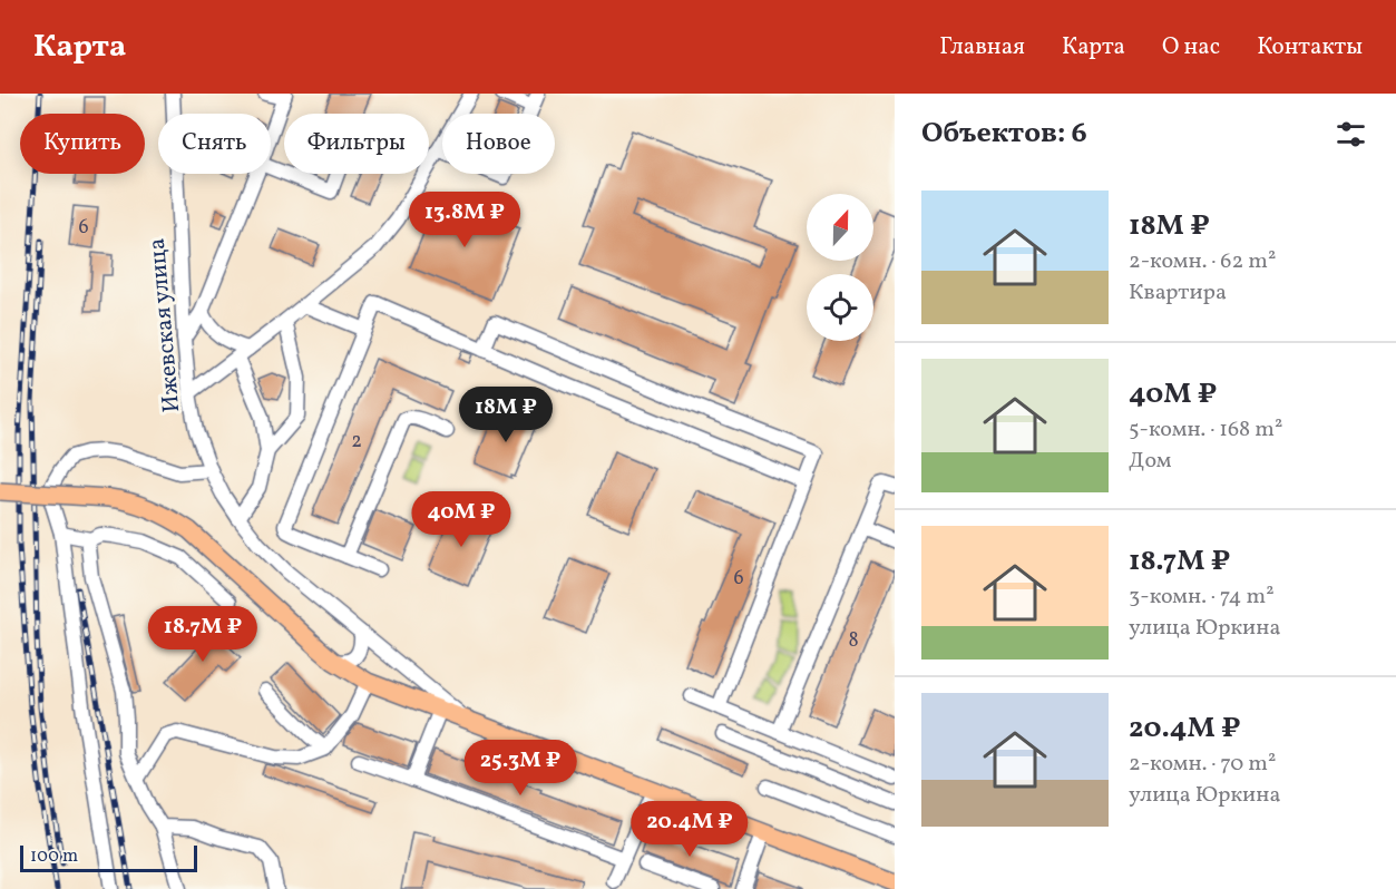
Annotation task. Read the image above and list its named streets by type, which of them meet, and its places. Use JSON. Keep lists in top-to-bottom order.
{
  "streets": {
    "street": ["Ижевская улица"]
  },
  "house_numbers": [
    "6",
    "2",
    "6",
    "8"
  ],
  "scale_bar": "100 m",
  "north": "top",
  "page": {
    "header": "Карта",
    "nav": [
      "Главная",
      "Карта",
      "О нас",
      "Контакты"
    ],
    "heading": "Объектов: 6",
    "chip": [
      "Купить",
      "Снять",
      "Фильтры",
      "Новое"
    ],
    "list": [
      {
        "name": "18M ₽",
        "note": "2-комн. · 62 m² · Квартира"
      },
      {
        "name": "40M ₽",
        "note": "5-комн. · 168 m² · Дом"
      },
      {
        "name": "18.7M ₽",
        "note": "3-комн. · 74 m² · улица Юркина"
      },
      {
        "name": "20.4M ₽",
        "note": "2-комн. · 70 m² · улица Юркина"
      }
    ],
    "price": [
      "13.8M ₽",
      "18M ₽",
      "40M ₽",
      "18.7M ₽",
      "25.3M ₽",
      "20.4M ₽"
    ],
    "scale": "100 m"
  }
}
